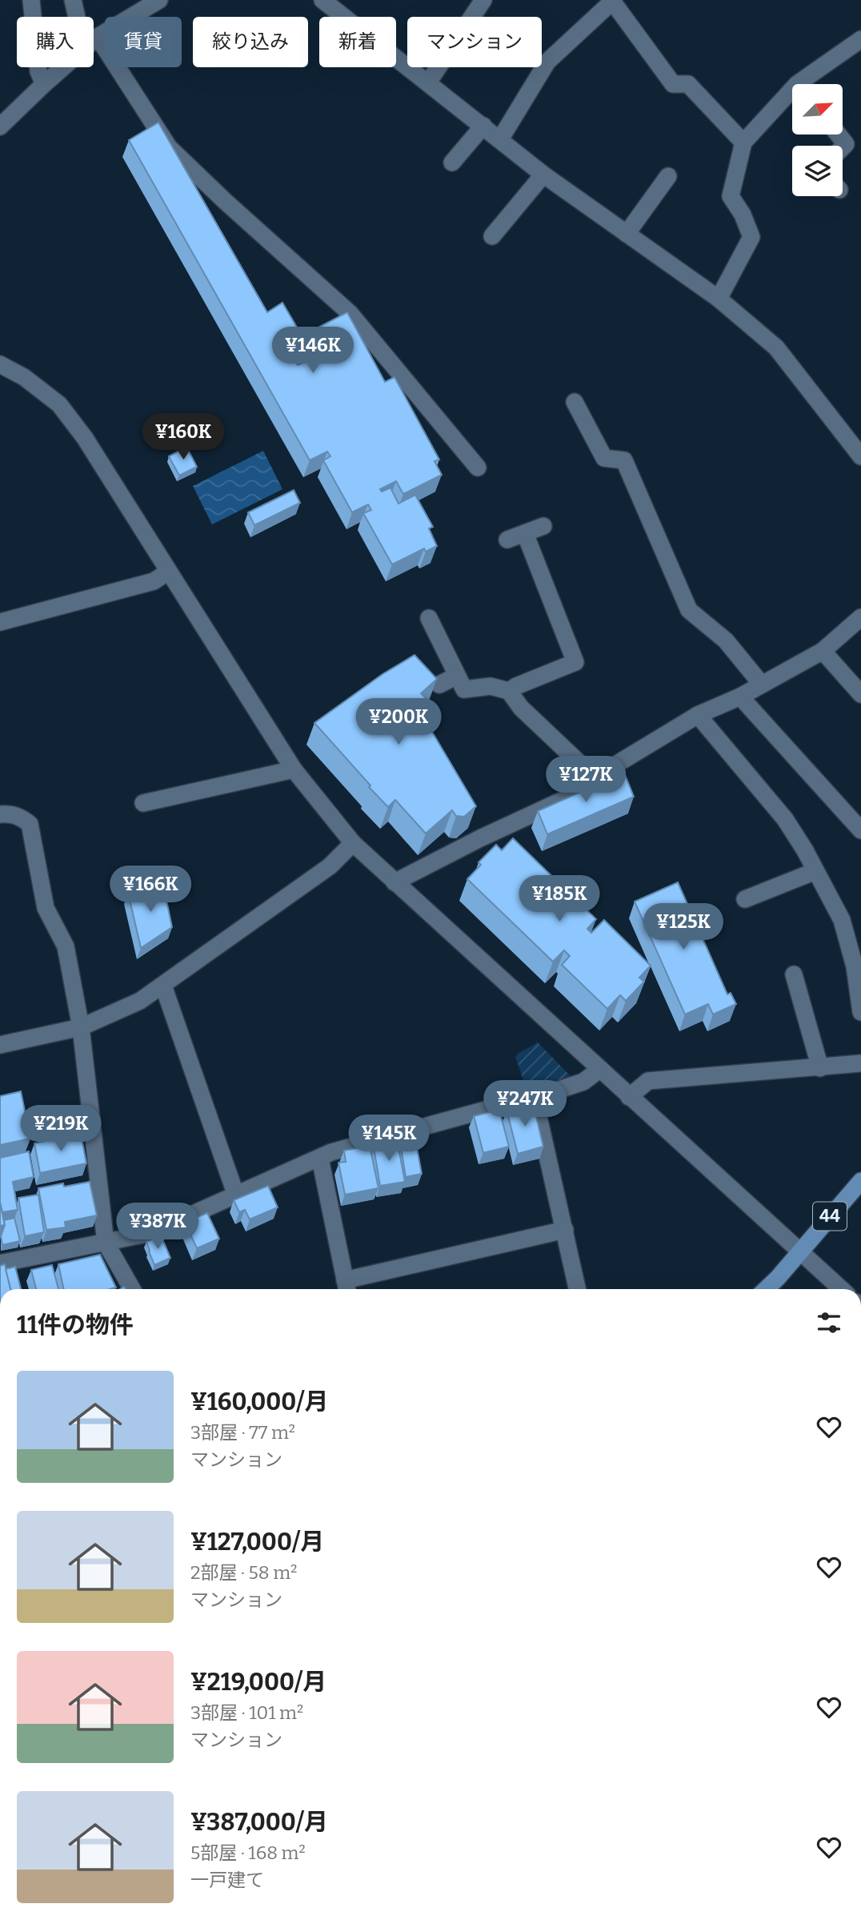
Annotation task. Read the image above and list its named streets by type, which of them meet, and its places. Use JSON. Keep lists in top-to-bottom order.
{
  "streets": {
    "main road": ["44"]
  },
  "north": "top right",
  "page": {
    "chip": [
      "購入",
      "賃貸",
      "絞り込み",
      "新着",
      "マンション"
    ],
    "price": [
      "¥146K",
      "¥160K",
      "¥200K",
      "¥127K",
      "¥166K",
      "¥185K",
      "¥125K",
      "¥247K",
      "¥219K",
      "¥145K",
      "¥387K"
    ],
    "heading": "11件の物件",
    "list": [
      {
        "name": "¥160,000/月",
        "note": "3部屋 · 77 m² · マンション"
      },
      {
        "name": "¥127,000/月",
        "note": "2部屋 · 58 m² · マンション"
      },
      {
        "name": "¥219,000/月",
        "note": "3部屋 · 101 m² · マンション"
      },
      {
        "name": "¥387,000/月",
        "note": "5部屋 · 168 m² · 一戸建て"
      }
    ]
  }
}
